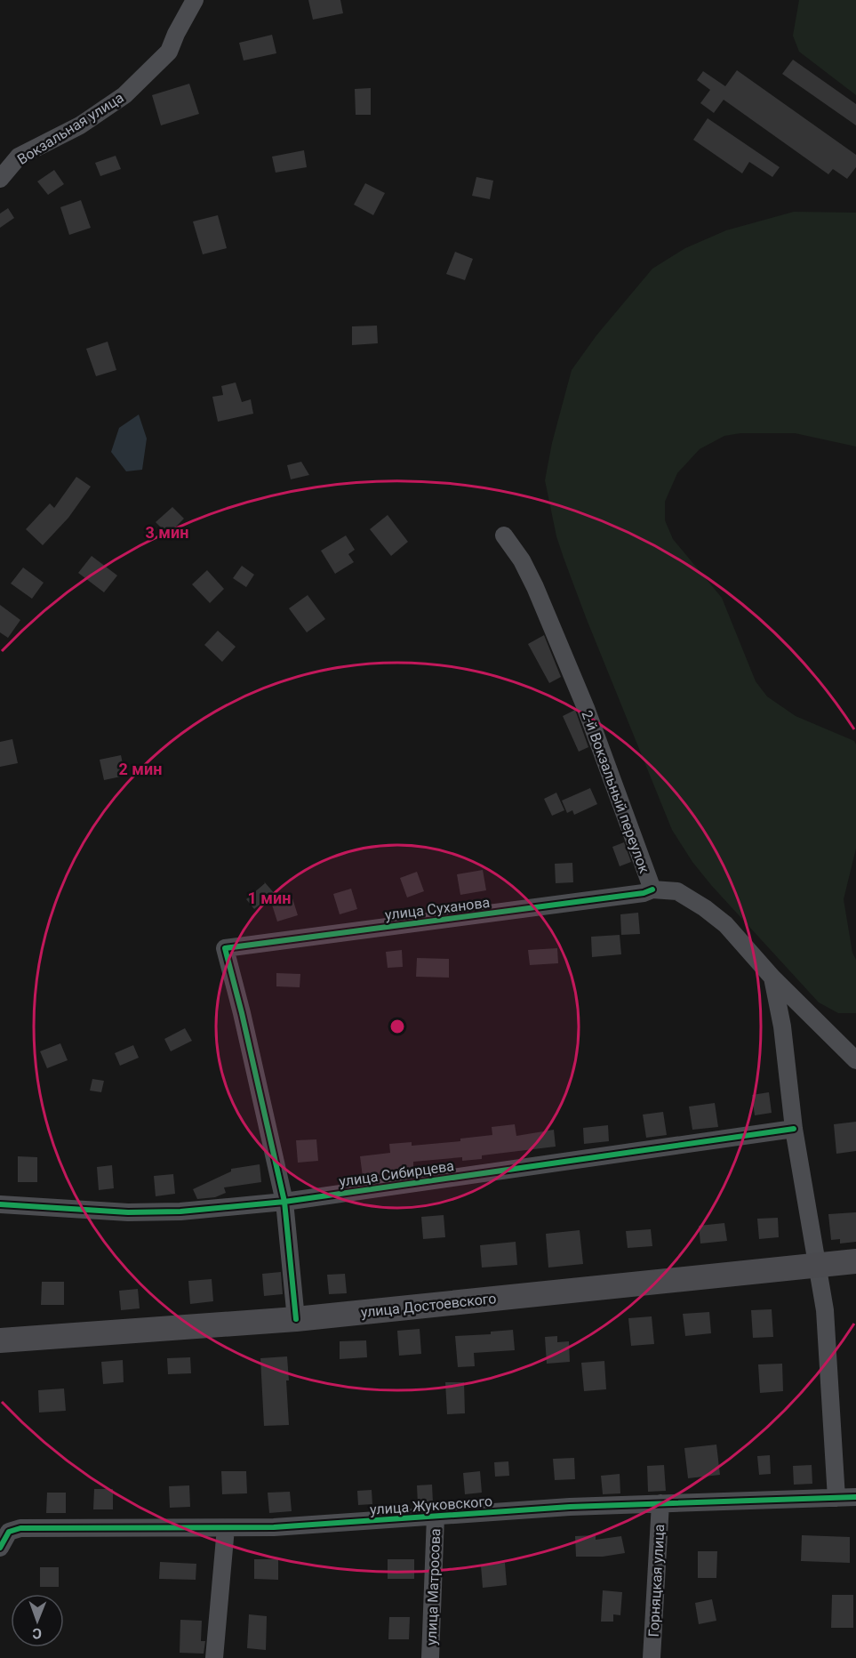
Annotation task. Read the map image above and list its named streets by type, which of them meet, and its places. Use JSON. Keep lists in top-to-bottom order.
{
  "streets": {
    "main road": ["улица Достоевского"],
    "street": [
      "Вокзальная улица",
      "2-й Вокзальный переулок",
      "улица Суханова",
      "улица Сибирцева",
      "улица Жуковского",
      "Горняцкая улица",
      "улица Матросова"
    ]
  },
  "crossings": [
    ["2-й Вокзальный переулок", "улица Суханова"],
    ["улица Суханова", "улица Сибирцева"],
    ["улица Жуковского", "Горняцкая улица"],
    ["улица Жуковского", "улица Матросова"]
  ],
  "north": "bottom",
  "rings": ["3 мин", "2 мин", "1 мин"]
}
